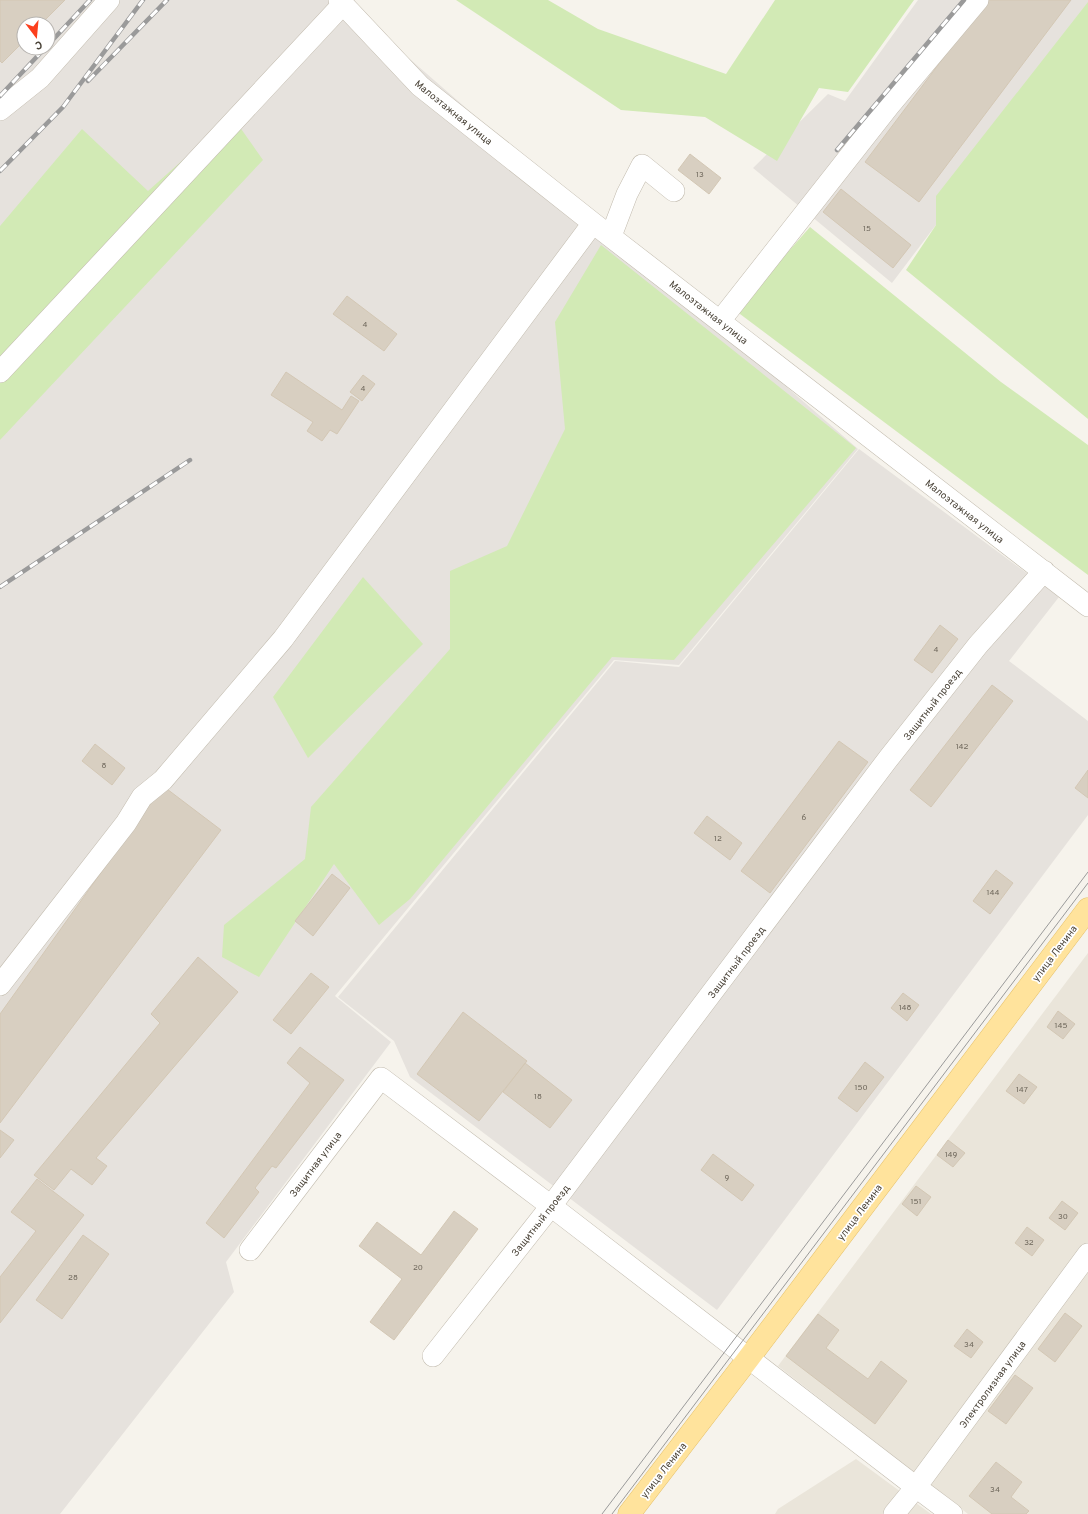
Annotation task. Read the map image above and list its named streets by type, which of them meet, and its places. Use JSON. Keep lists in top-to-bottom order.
{
  "streets": {
    "main road": ["улица Ленина"],
    "street": [
      "Малоэтажная улица",
      "Защитный проезд",
      "Защитная улица",
      "Электролизная улица"
    ]
  },
  "crossings": [
    ["Малоэтажная улица", "Защитный проезд"],
    ["Защитный проезд", "Защитная улица"]
  ],
  "house_numbers": [
    "13",
    "15",
    "4",
    "4",
    "4",
    "142",
    "8",
    "6",
    "12",
    "144",
    "148",
    "145",
    "150",
    "147",
    "18",
    "149",
    "9",
    "151",
    "30",
    "32",
    "20",
    "28",
    "34",
    "34"
  ],
  "north": "bottom"
}
